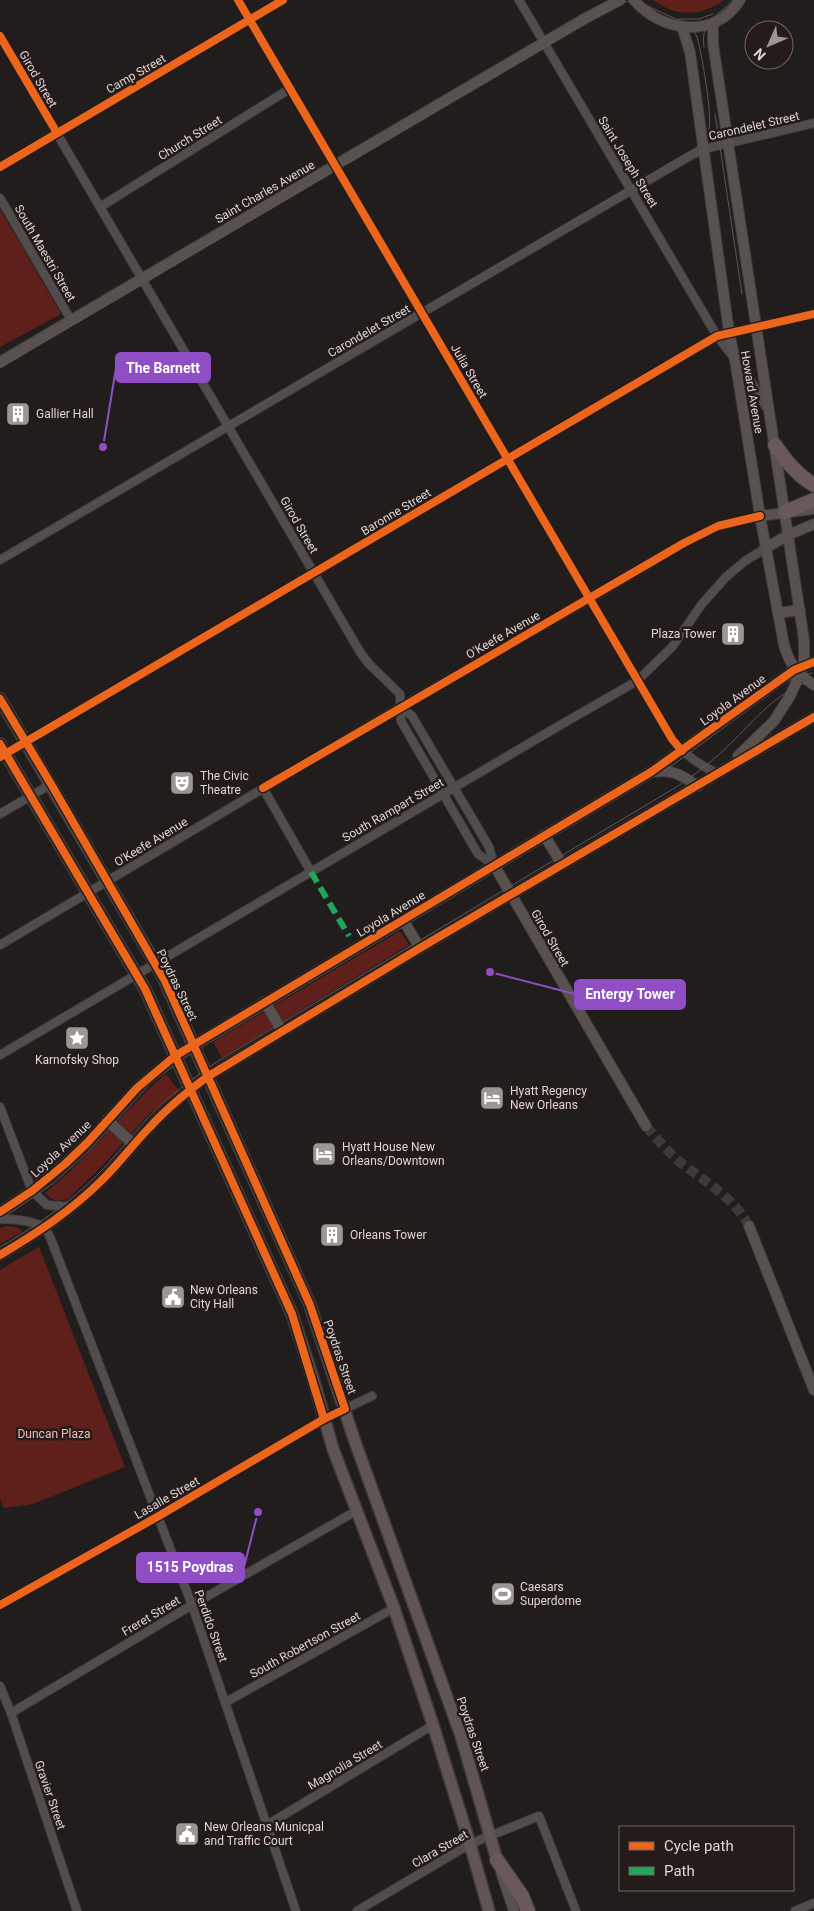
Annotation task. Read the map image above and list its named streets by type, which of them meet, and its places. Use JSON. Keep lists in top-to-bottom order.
{
  "streets": {
    "main road": [
      "Girod Street",
      "Saint Charles Avenue",
      "Howard Avenue",
      "Loyola Avenue",
      "Poydras Street"
    ],
    "street": [
      "Camp Street",
      "Carondelet Street",
      "Church Street",
      "Saint Joseph Street",
      "South Maestri Street",
      "Julia Street",
      "Baronne Street",
      "O'Keefe Avenue",
      "South Rampart Street",
      "Lasalle Street",
      "Freret Street",
      "Perdido Street",
      "South Robertson Street",
      "Magnolia Street",
      "Gravier Street",
      "Clara Street"
    ]
  },
  "crossings": [
    ["Camp Street", "Girod Street"],
    ["Camp Street", "Julia Street"],
    ["Girod Street", "Carondelet Street"],
    ["Girod Street", "Church Street"],
    ["Girod Street", "Saint Charles Avenue"],
    ["Girod Street", "Baronne Street"],
    ["Girod Street", "O'Keefe Avenue"],
    ["Girod Street", "Loyola Avenue"],
    ["Girod Street", "South Rampart Street"],
    ["Carondelet Street", "Saint Joseph Street"],
    ["Carondelet Street", "Julia Street"],
    ["Carondelet Street", "Howard Avenue"],
    ["Church Street", "Julia Street"],
    ["Saint Joseph Street", "Saint Charles Avenue"],
    ["Saint Joseph Street", "Howard Avenue"],
    ["Saint Joseph Street", "Baronne Street"],
    ["Saint Charles Avenue", "South Maestri Street"],
    ["Saint Charles Avenue", "Julia Street"],
    ["Julia Street", "Baronne Street"],
    ["Julia Street", "O'Keefe Avenue"],
    ["Julia Street", "Loyola Avenue"],
    ["Julia Street", "South Rampart Street"],
    ["Howard Avenue", "Baronne Street"],
    ["Howard Avenue", "O'Keefe Avenue"],
    ["Howard Avenue", "Loyola Avenue"],
    ["Howard Avenue", "South Rampart Street"],
    ["Baronne Street", "Poydras Street"],
    ["O'Keefe Avenue", "Poydras Street"],
    ["Loyola Avenue", "Poydras Street"],
    ["South Rampart Street", "Poydras Street"],
    ["Poydras Street", "Lasalle Street"],
    ["Poydras Street", "Clara Street"],
    ["Lasalle Street", "Perdido Street"],
    ["Freret Street", "Perdido Street"],
    ["Freret Street", "Gravier Street"],
    ["Perdido Street", "South Robertson Street"],
    ["Perdido Street", "Magnolia Street"]
  ],
  "parks": ["Duncan Plaza"],
  "places": {
    "building": ["Gallier Hall", "Plaza Tower", "Orleans Tower"],
    "other": ["The Barnett", "Entergy Tower", "1515 Poydras"],
    "theatre": ["The Civic Theatre"],
    "place": ["Karnofsky Shop"],
    "hotel": ["Hyatt Regency New Orleans", "Hyatt House New Orleans/Downtown"],
    "public building": ["New Orleans City Hall", "New Orleans Municpal and Traffic Court"],
    "sports": ["Caesars Superdome"]
  },
  "legend": ["Cycle path", "Path"],
  "north": "bottom left"
}
